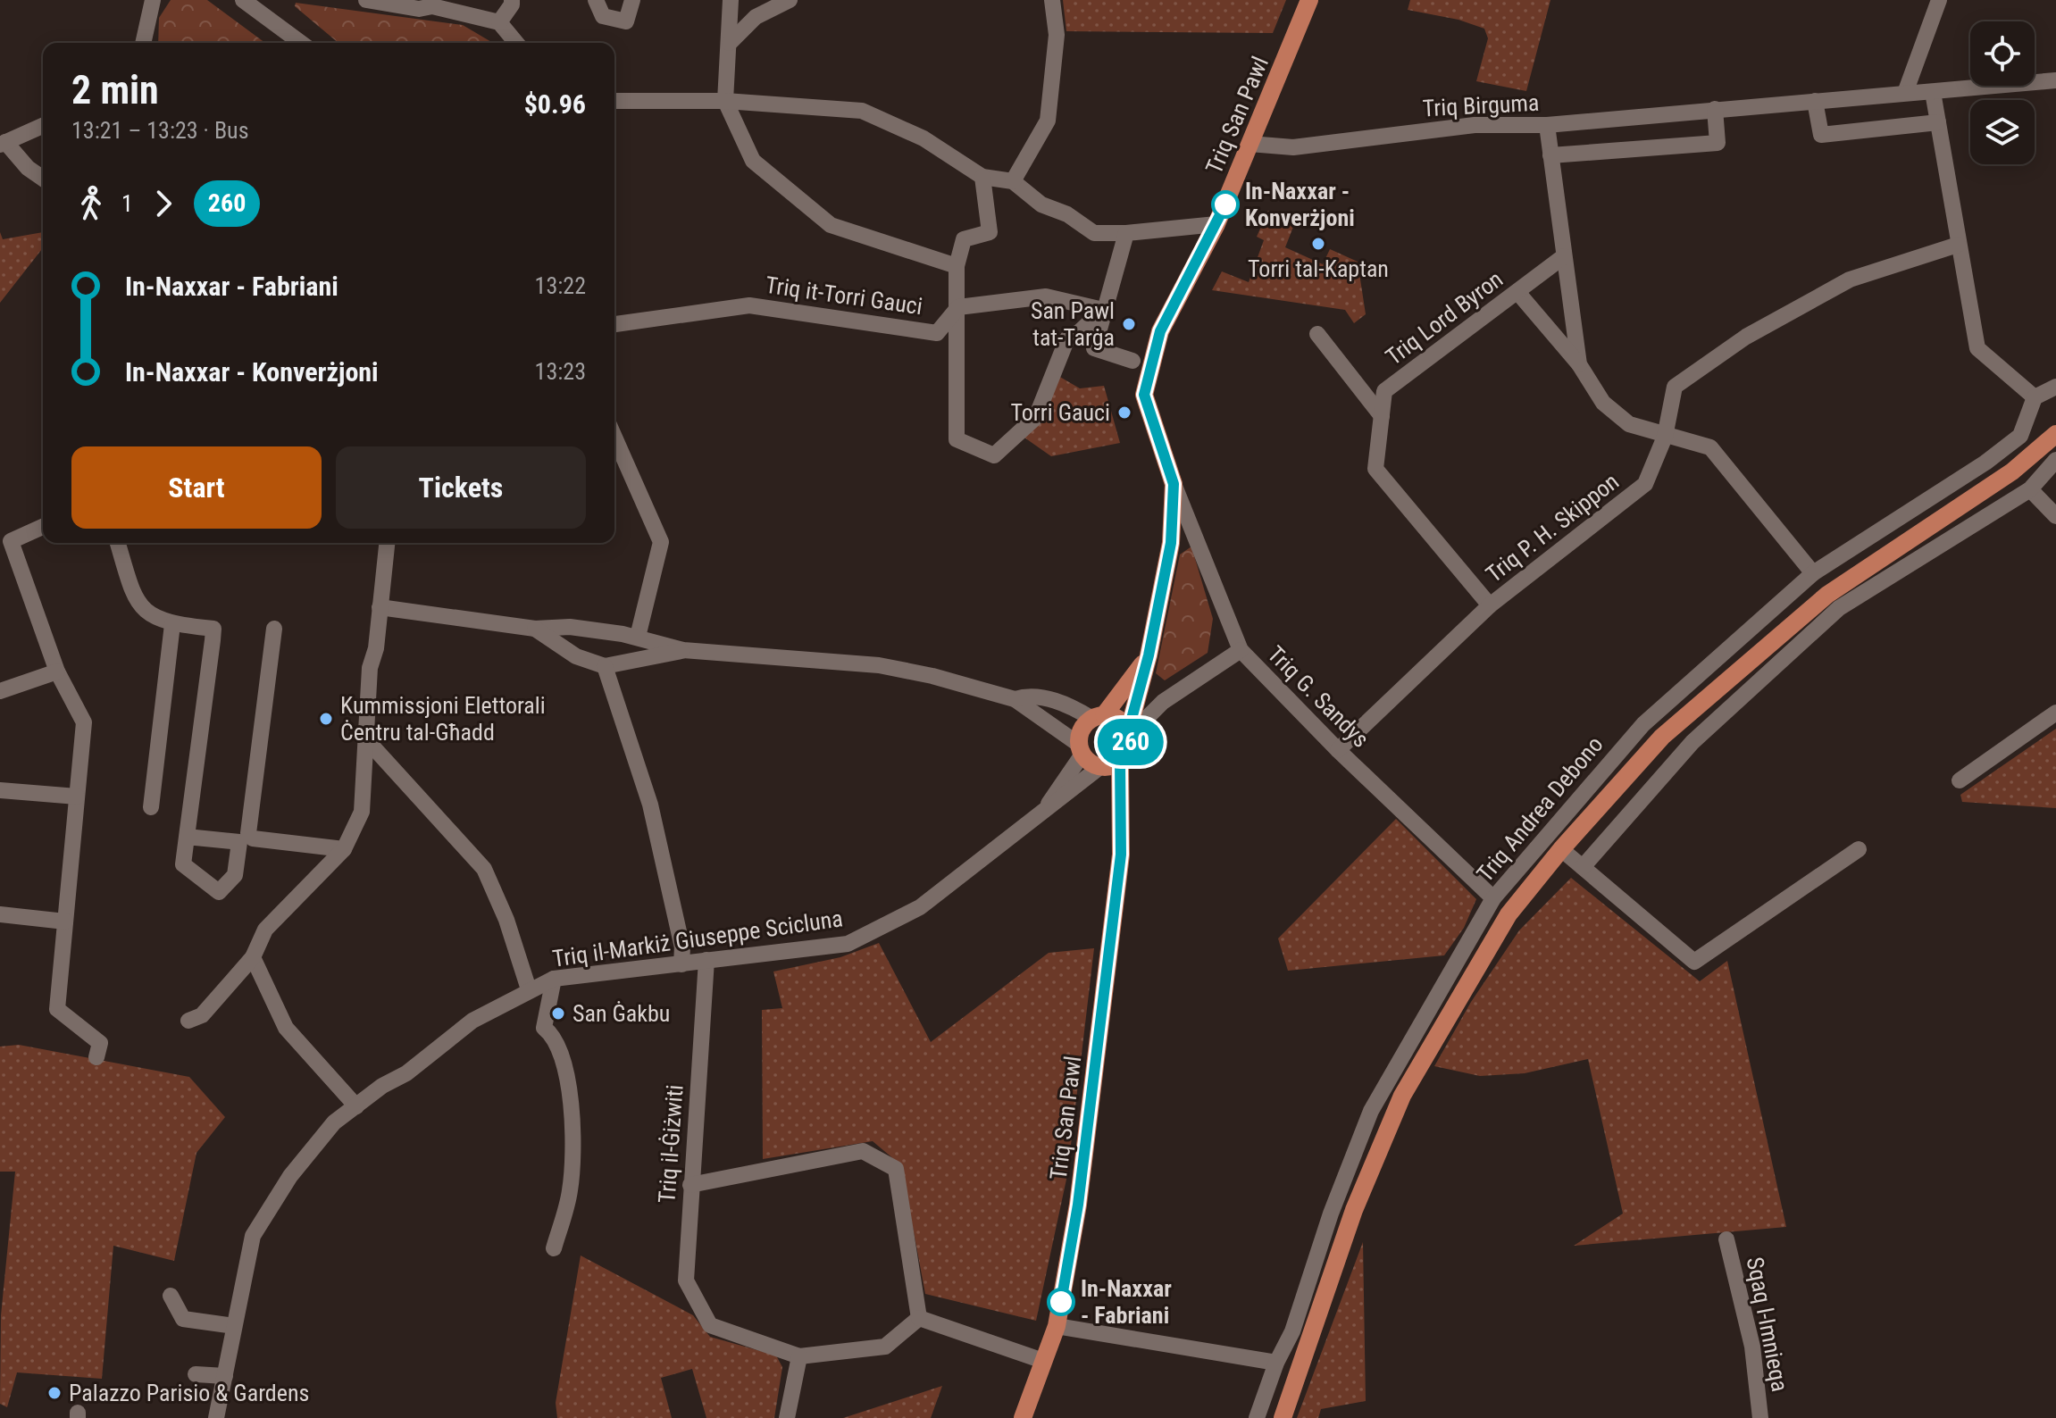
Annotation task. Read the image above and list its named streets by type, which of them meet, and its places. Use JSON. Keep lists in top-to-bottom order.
{
  "streets": {
    "main road": ["Triq San Pawl", "Triq Andrea Debono"],
    "street": [
      "Triq Birguma",
      "Triq it-Torri Gauci",
      "Triq Lord Byron",
      "Triq P. H. Skippon",
      "Triq G. Sandys",
      "Triq il-Markiż Giuseppe Scicluna",
      "Triq il-Ġiżwiti",
      "Sqaq l-Imnieqa"
    ]
  },
  "crossings": [
    ["Triq Birguma", "Triq San Pawl"],
    ["Triq San Pawl", "Triq G. Sandys"],
    ["Triq San Pawl", "Triq il-Markiż Giuseppe Scicluna"],
    ["Triq Lord Byron", "Triq P. H. Skippon"],
    ["Triq P. H. Skippon", "Triq G. Sandys"],
    ["Triq G. Sandys", "Triq Andrea Debono"],
    ["Triq il-Markiż Giuseppe Scicluna", "Triq il-Ġiżwiti"]
  ],
  "places": [
    "In-Naxxar - Konverżjoni",
    "Torri tal-Kaptan",
    "San Pawl tat-Tarġa",
    "Torri Gauci",
    "Kummissjoni Elettorali Ċentru tal-Għadd",
    "San Ġakbu",
    "In-Naxxar - Fabriani",
    "Palazzo Parisio & Gardens"
  ],
  "lines": ["bus line 260"],
  "page": {
    "on_map": "260",
    "heading": ["2 min", "13:21 – 13:23 · Bus", "$0.96"],
    "legs": ["1", "260"],
    "list": [
      {
        "name": "In-Naxxar - Fabriani",
        "value": "13:22"
      },
      {
        "name": "In-Naxxar - Konverżjoni",
        "value": "13:23"
      }
    ],
    "buttons": ["Start", "Tickets"]
  }
}
